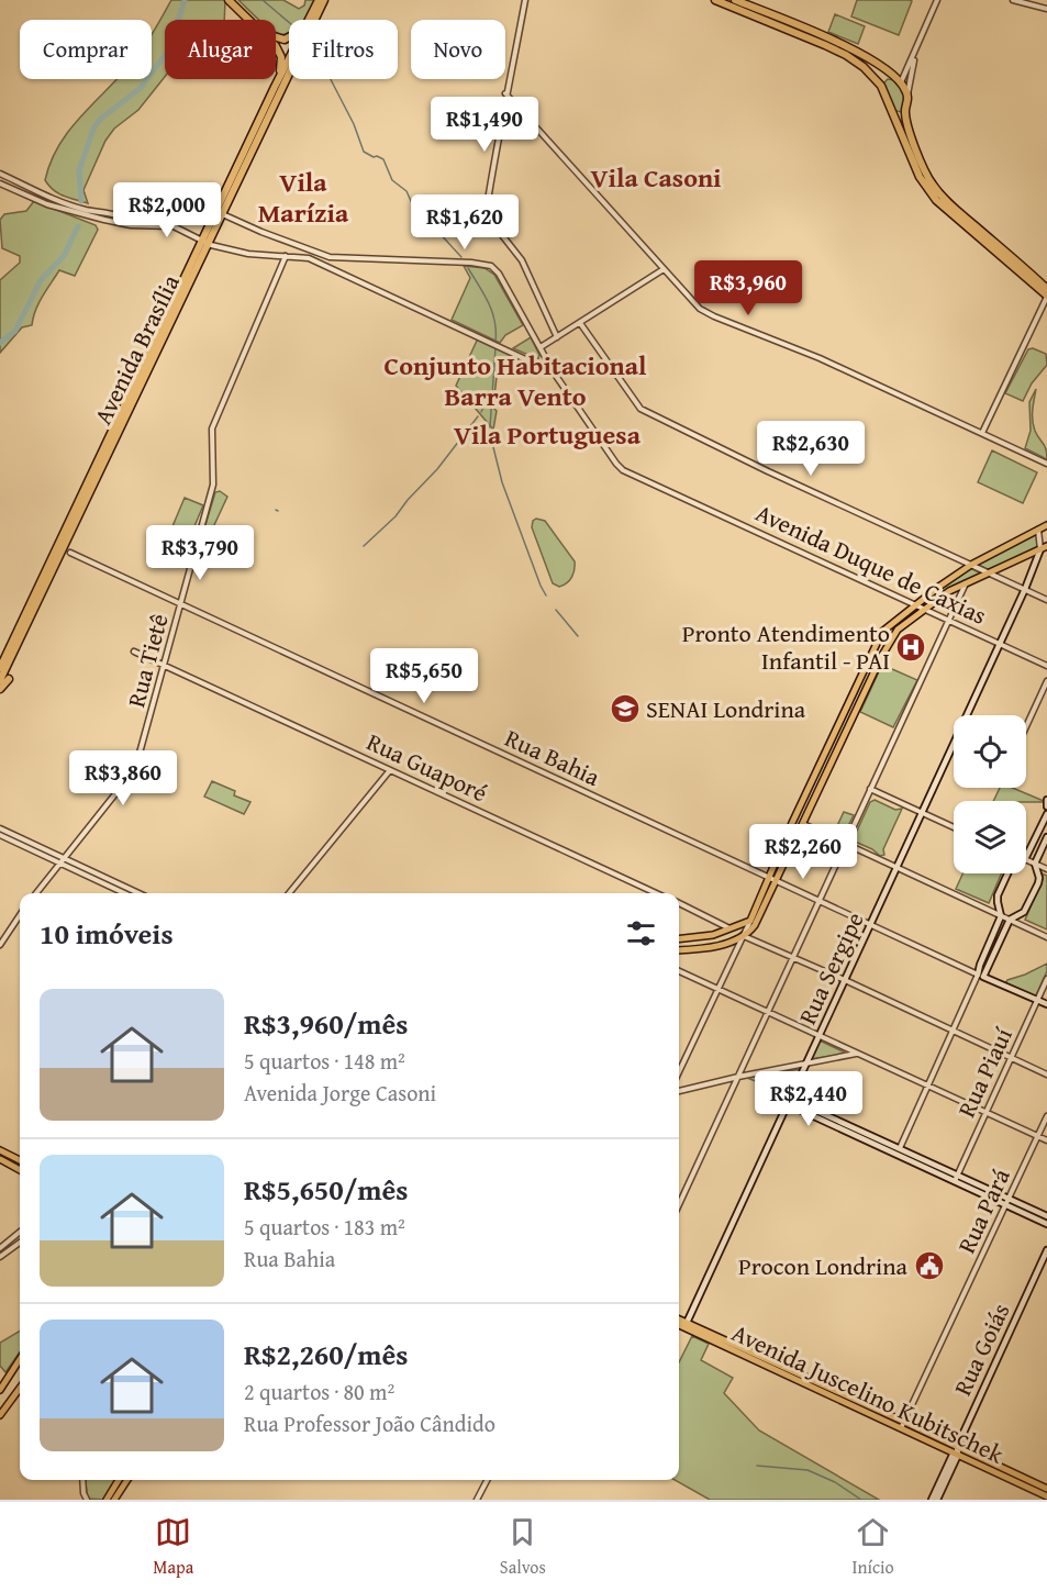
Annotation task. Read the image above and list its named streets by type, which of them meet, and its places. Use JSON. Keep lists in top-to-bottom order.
{
  "streets": {
    "highway": ["Avenida Brasília"],
    "main road": ["Rua Sergipe", "Rua Goiás", "Avenida Juscelino Kubitschek"],
    "street": [
      "Avenida Duque de Caxias",
      "Rua Tietê",
      "Rua Bahia",
      "Rua Guaporé",
      "Rua Piauí",
      "Rua Pará"
    ]
  },
  "crossings": [
    ["Avenida Brasília", "Avenida Duque de Caxias"],
    ["Avenida Duque de Caxias", "Rua Tietê"],
    ["Avenida Duque de Caxias", "Rua Sergipe"],
    ["Rua Tietê", "Rua Bahia"],
    ["Rua Tietê", "Rua Guaporé"],
    ["Rua Bahia", "Rua Sergipe"],
    ["Rua Sergipe", "Avenida Juscelino Kubitschek"],
    ["Rua Pará", "Avenida Juscelino Kubitschek"],
    ["Rua Goiás", "Avenida Juscelino Kubitschek"]
  ],
  "districts": [
    "Vila Casoni",
    "Vila Marízia",
    "Conjunto Habitacional Barra Vento",
    "Vila Portuguesa"
  ],
  "places": {
    "hospital": ["Pronto Atendimento Infantil - PAI"],
    "school or university": ["SENAI Londrina"],
    "public building": ["Procon Londrina"]
  },
  "page": {
    "chip": [
      "Comprar",
      "Alugar",
      "Filtros",
      "Novo"
    ],
    "price": [
      "R$1,490",
      "R$2,000",
      "R$1,620",
      "R$3,960",
      "R$2,630",
      "R$3,790",
      "R$5,650",
      "R$3,860",
      "R$2,260",
      "R$2,440"
    ],
    "heading": "10 imóveis",
    "list": [
      {
        "name": "R$3,960/mês",
        "note": "5 quartos · 148 m² · Avenida Jorge Casoni"
      },
      {
        "name": "R$5,650/mês",
        "note": "5 quartos · 183 m² · Rua Bahia"
      },
      {
        "name": "R$2,260/mês",
        "note": "2 quartos · 80 m² · Rua Professor João Cândido"
      }
    ],
    "tabs": ["Mapa", "Salvos", "Início"]
  }
}
